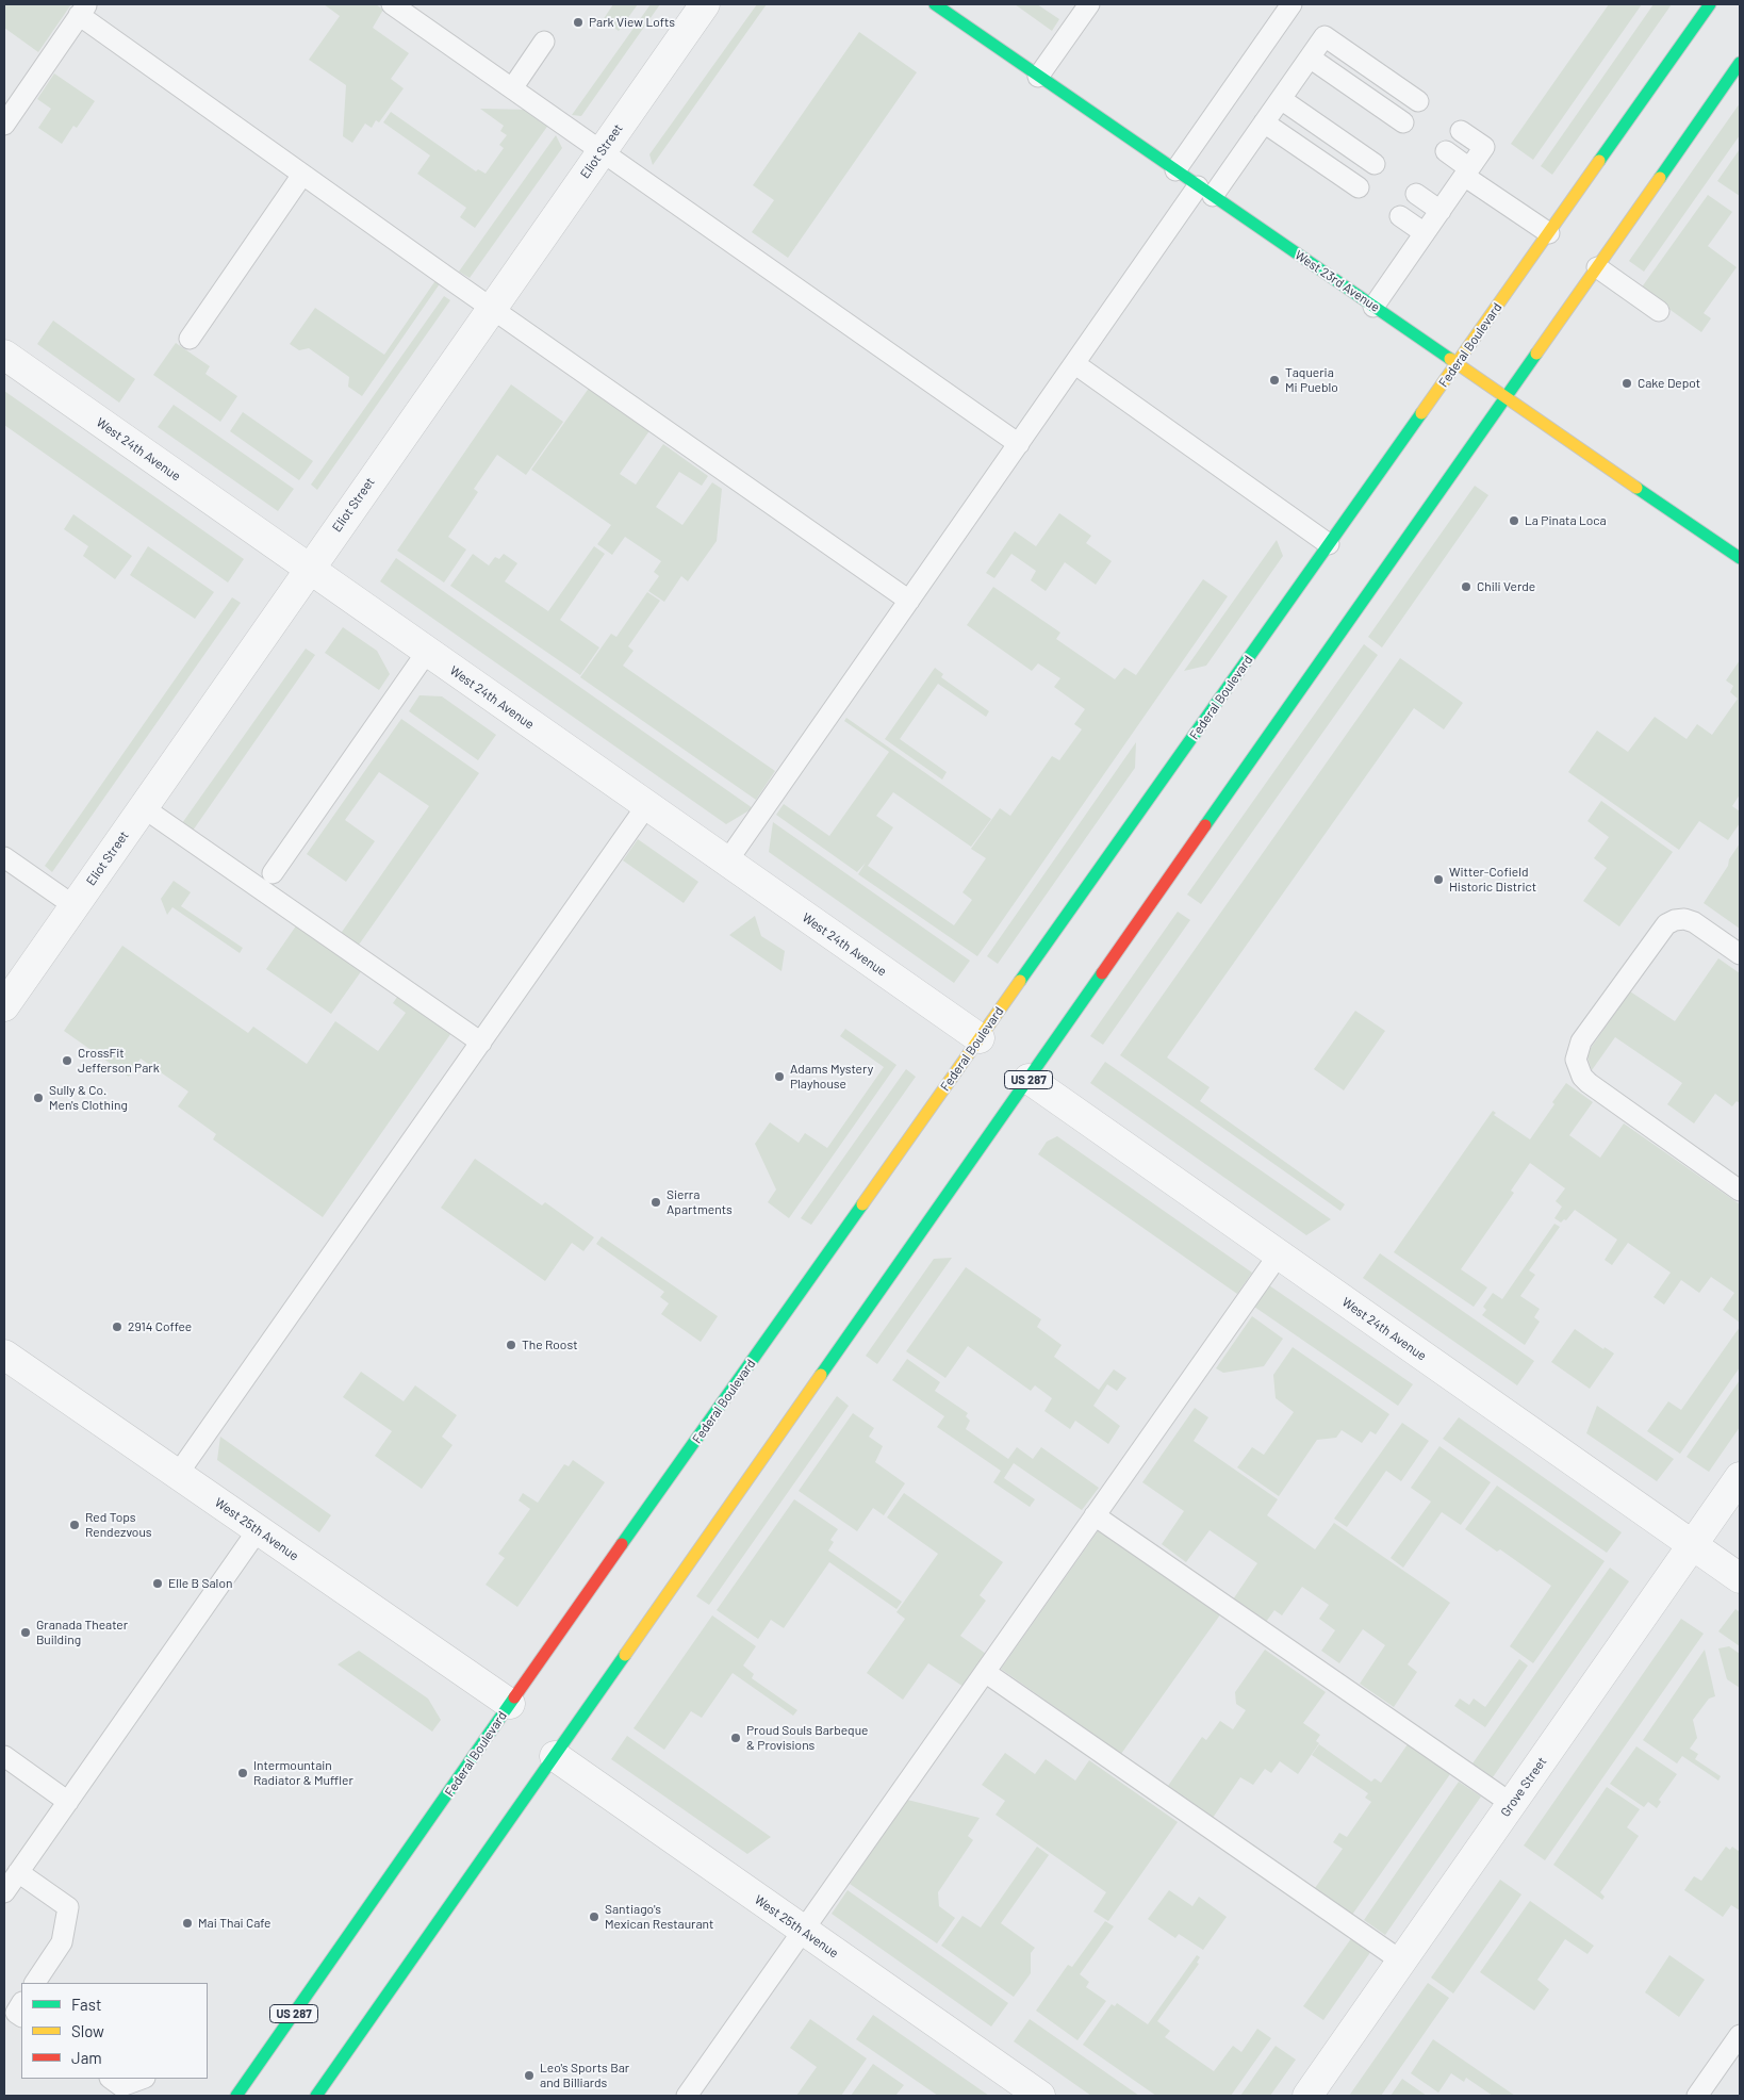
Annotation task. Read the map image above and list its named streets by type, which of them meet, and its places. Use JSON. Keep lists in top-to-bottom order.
{
  "streets": {
    "main road": ["West 23rd Avenue", "Federal Boulevard", "US 287"],
    "street": [
      "Eliot Street",
      "West 24th Avenue",
      "West 25th Avenue",
      "Grove Street"
    ]
  },
  "crossings": [
    ["Eliot Street", "West 24th Avenue"],
    ["West 23rd Avenue", "Federal Boulevard"],
    ["West 23rd Avenue", "US 287"],
    ["Federal Boulevard", "West 24th Avenue"],
    ["Federal Boulevard", "West 25th Avenue"],
    ["West 24th Avenue", "US 287"],
    ["West 24th Avenue", "Grove Street"],
    ["US 287", "West 25th Avenue"]
  ],
  "places": [
    "Park View Lofts",
    "Taqueria Mi Pueblo",
    "Cake Depot",
    "La Pinata Loca",
    "Chili Verde",
    "Witter-Cofield Historic District",
    "CrossFit Jefferson Park",
    "Adams Mystery Playhouse",
    "Sully & Co. Men's Clothing",
    "Sierra Apartments",
    "2914 Coffee",
    "The Roost",
    "Red Tops Rendezvous",
    "Elle B Salon",
    "Granada Theater Building",
    "Proud Souls Barbeque & Provisions",
    "Intermountain Radiator & Muffler",
    "Santiago's Mexican Restaurant",
    "Mai Thai Cafe",
    "Leo's Sports Bar and Billiards"
  ],
  "legend": ["Fast", "Slow", "Jam"]
}
